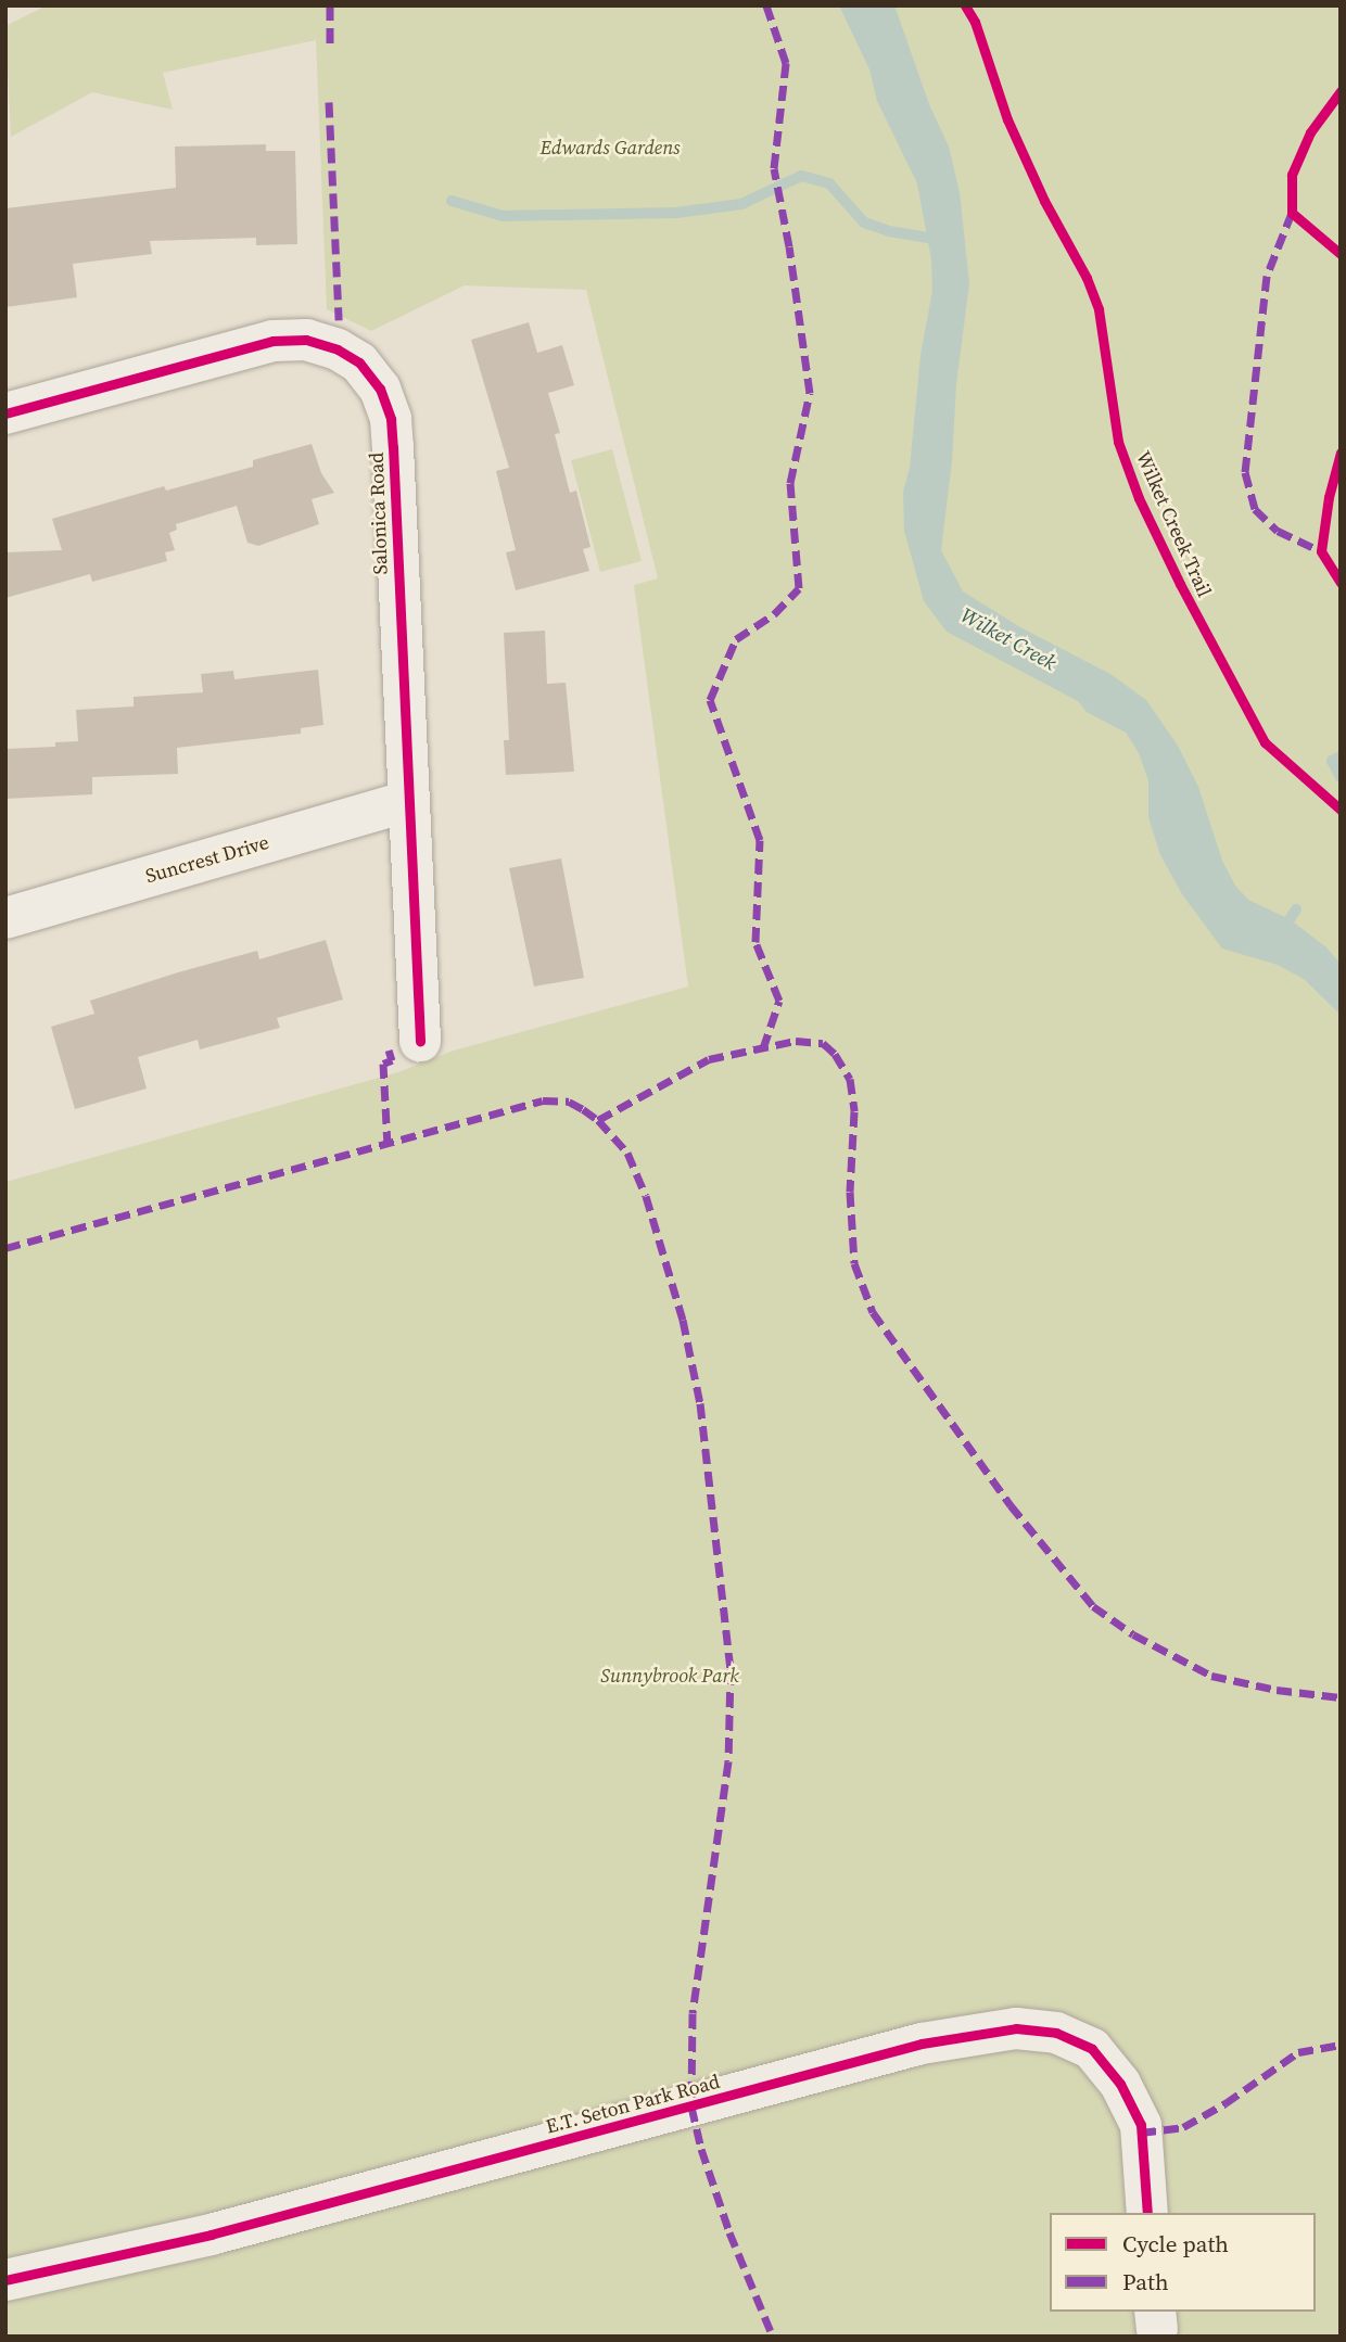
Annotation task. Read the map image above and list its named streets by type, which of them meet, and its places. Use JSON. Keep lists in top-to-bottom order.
{
  "streets": {
    "street": ["Salonica Road", "Suncrest Drive", "E.T. Seton Park Road"],
    "cycle path": ["Wilket Creek Trail"]
  },
  "crossings": [
    ["Salonica Road", "Suncrest Drive"]
  ],
  "water": ["Wilket Creek"],
  "parks": ["Edwards Gardens", "Sunnybrook Park"],
  "legend": ["Cycle path", "Path"]
}
